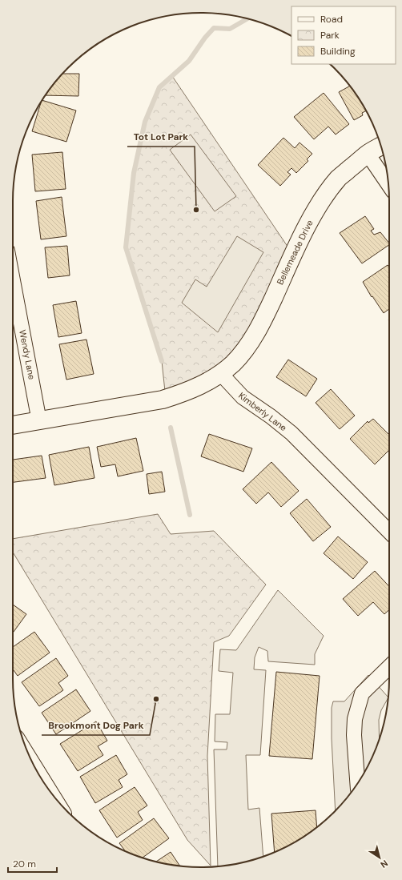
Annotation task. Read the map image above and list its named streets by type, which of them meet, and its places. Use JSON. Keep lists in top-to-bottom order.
{
  "streets": {
    "street": ["Bellemeade Drive", "Wendy Lane", "Kimberly Lane"]
  },
  "crossings": [
    ["Bellemeade Drive", "Kimberly Lane"]
  ],
  "places": ["Tot Lot Park", "Brookmont Dog Park"],
  "legend": ["Road", "Park", "Building"],
  "scale_bar": "20 m",
  "north": "bottom right"
}
